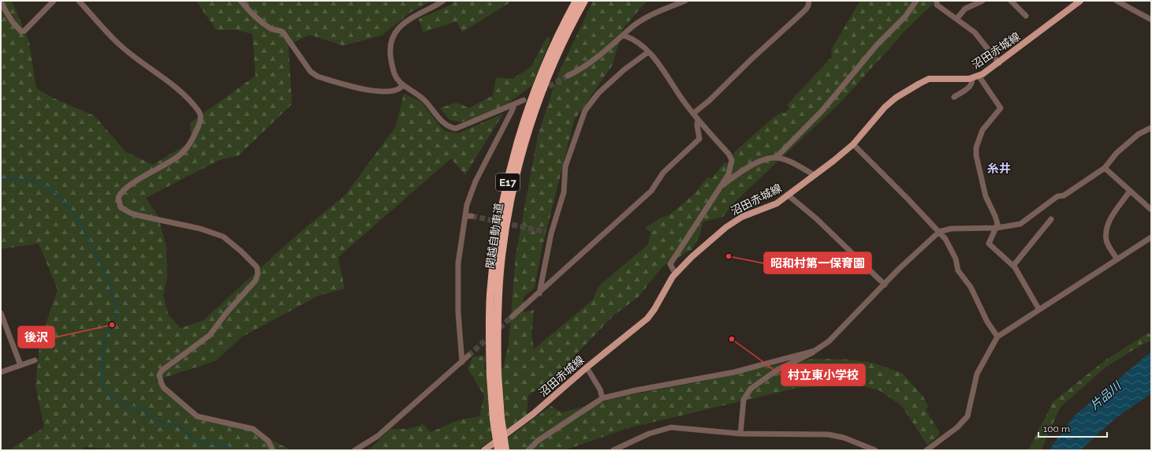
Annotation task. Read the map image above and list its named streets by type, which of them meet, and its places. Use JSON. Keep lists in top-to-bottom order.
{
  "streets": {
    "highway": ["E17", "関越自動車道"],
    "main road": ["沼田赤城線"]
  },
  "districts": ["糸井"],
  "water": ["片品川"],
  "places": ["昭和村第一保育園", "後沢", "村立東小学校"],
  "scale_bar": "100 m"
}
